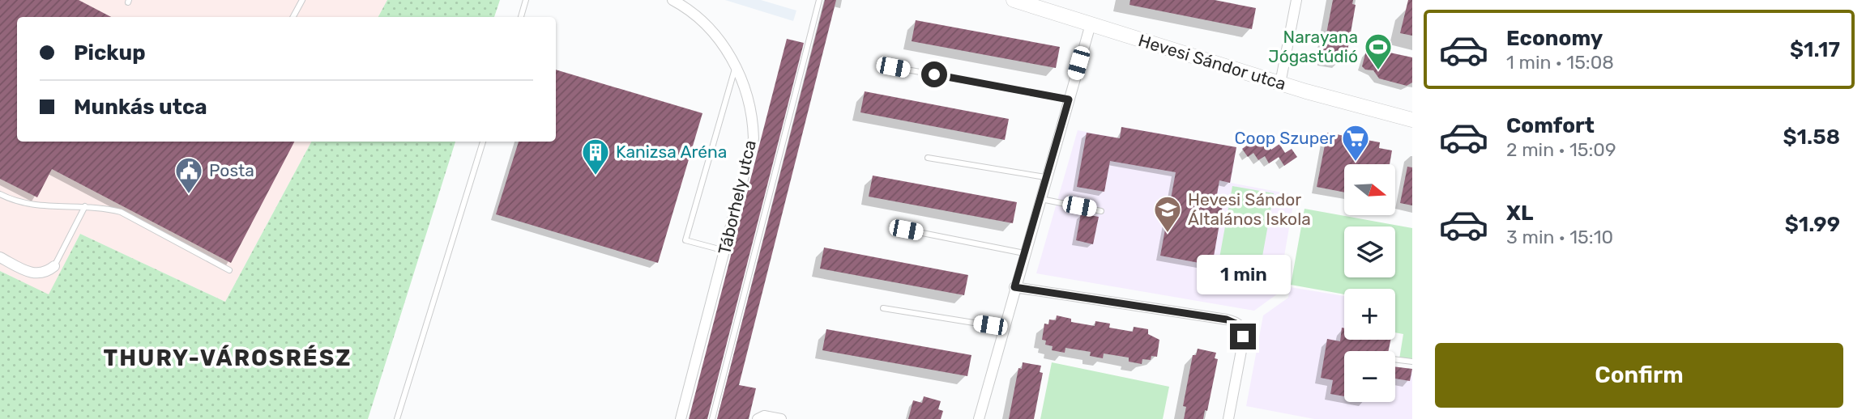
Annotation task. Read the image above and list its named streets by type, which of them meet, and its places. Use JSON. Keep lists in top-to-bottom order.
{
  "streets": {
    "main road": ["Hevesi Sándor utca"],
    "street": ["Táborhely utca"]
  },
  "districts": ["THURY-VÁROSRÉSZ"],
  "places": {
    "sports": ["Narayana Jógastúdió"],
    "supermarket": ["Coop Szuper"],
    "building": ["Kanizsa Aréna"],
    "public building": ["Posta"],
    "school or university": ["Hevesi Sándor Általános Iskola"]
  },
  "north": "right",
  "page": {
    "list": [
      {
        "name": "Economy",
        "note": "1 min · 15:08",
        "value": "$1.17"
      },
      {
        "name": "Comfort",
        "note": "2 min · 15:09",
        "value": "$1.58"
      },
      {
        "name": "XL",
        "note": "3 min · 15:10",
        "value": "$1.99"
      }
    ],
    "banner": ["Pickup", "Munkás utca"],
    "map_buttons": ["+", "−"],
    "bubble": "1 min",
    "buttons": "Confirm"
  }
}
